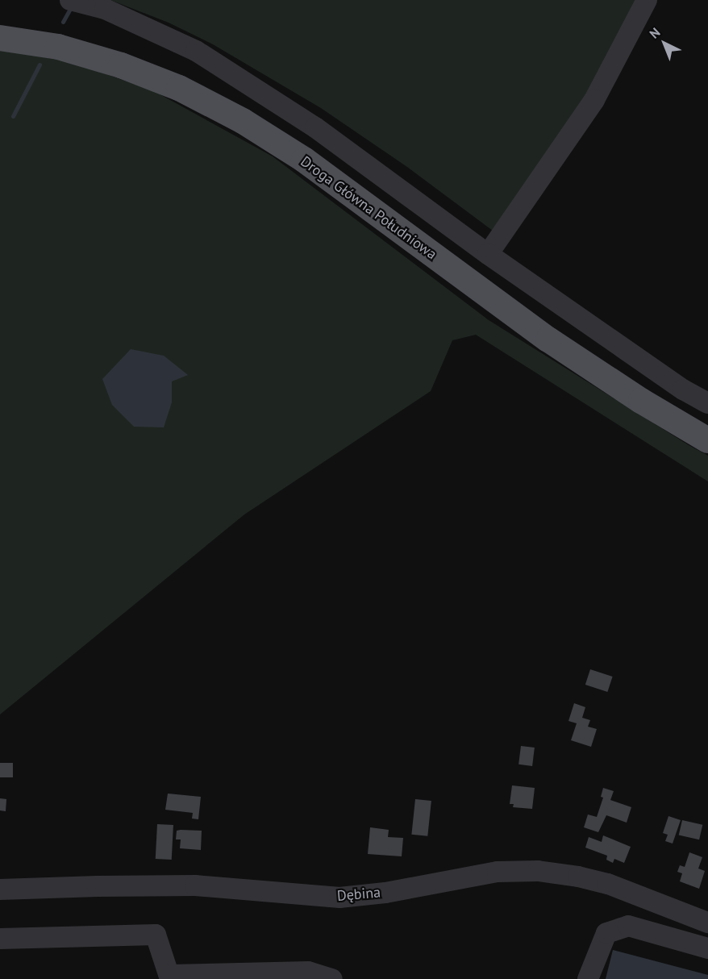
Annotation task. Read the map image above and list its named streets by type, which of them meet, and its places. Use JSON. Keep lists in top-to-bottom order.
{
  "streets": {
    "main road": ["Droga Główna Południowa"],
    "street": ["Dębina"]
  },
  "north": "top left"
}
